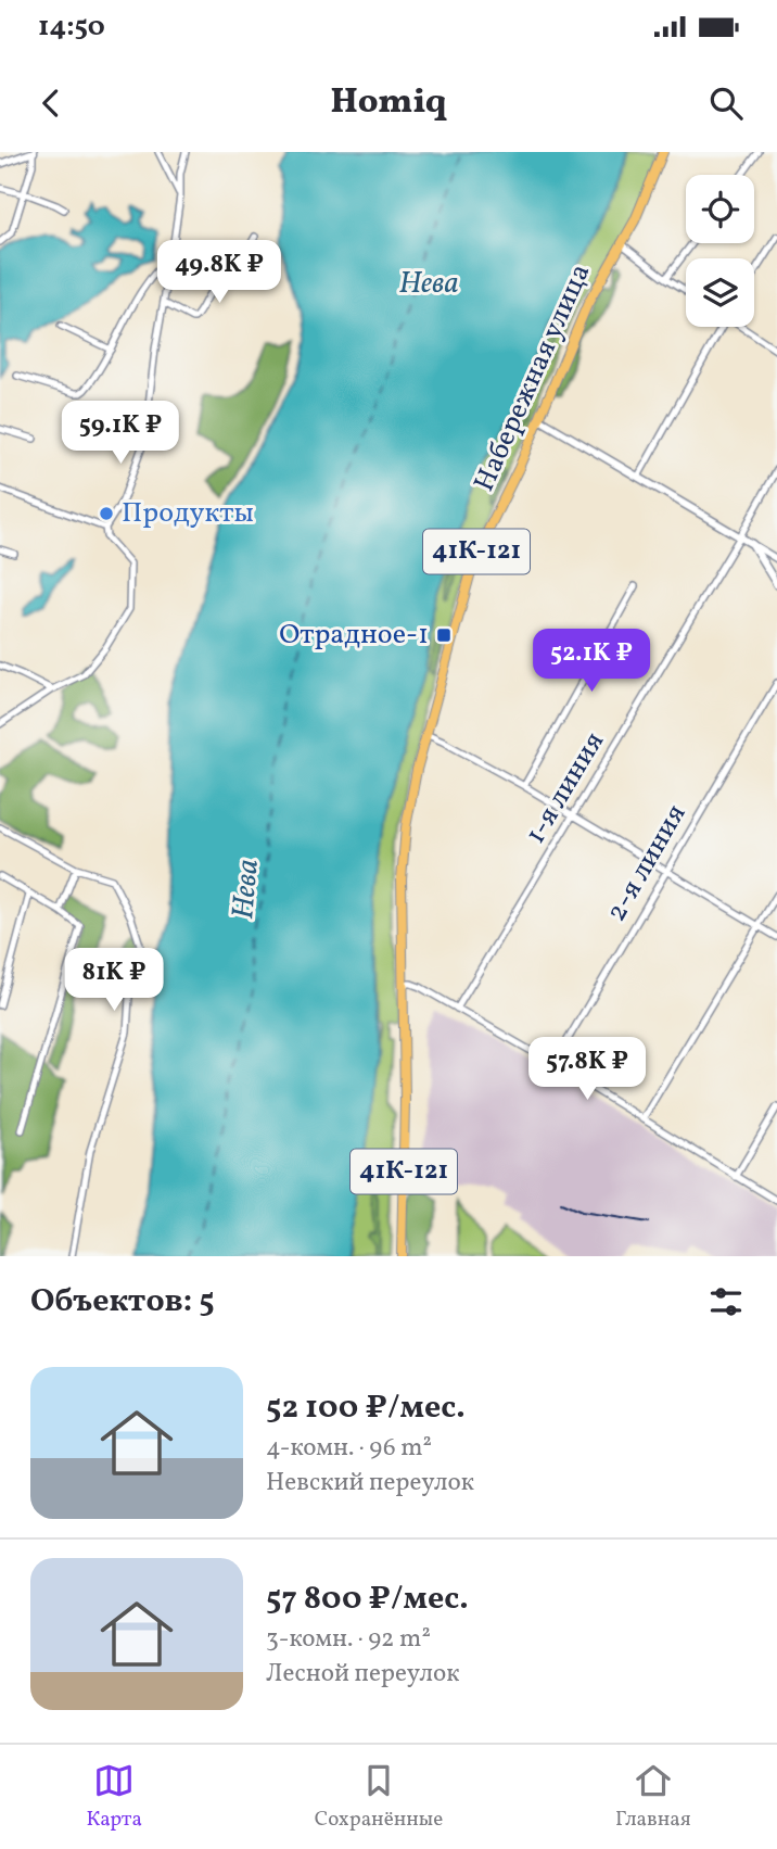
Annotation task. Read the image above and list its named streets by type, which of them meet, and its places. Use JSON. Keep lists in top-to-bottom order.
{
  "streets": {
    "main road": ["Набережная улица", "41К-121"],
    "street": ["1-я линия", "2-я линия"]
  },
  "crossings": [
    ["Набережная улица", "41К-121"]
  ],
  "water": ["Нева"],
  "places": {
    "other": ["Продукты"],
    "transit": ["Отрадное-1"]
  },
  "page": {
    "status": "14:50",
    "header": "Homiq",
    "price": [
      "49.8K ₽",
      "59.1K ₽",
      "52.1K ₽",
      "81K ₽",
      "57.8K ₽"
    ],
    "heading": "Объектов: 5",
    "list": [
      {
        "name": "52 100 ₽/мес.",
        "note": "4-комн. · 96 m² · Невский переулок"
      },
      {
        "name": "57 800 ₽/мес.",
        "note": "3-комн. · 92 m² · Лесной переулок"
      }
    ],
    "tabs": ["Карта", "Сохранённые", "Главная"]
  }
}
